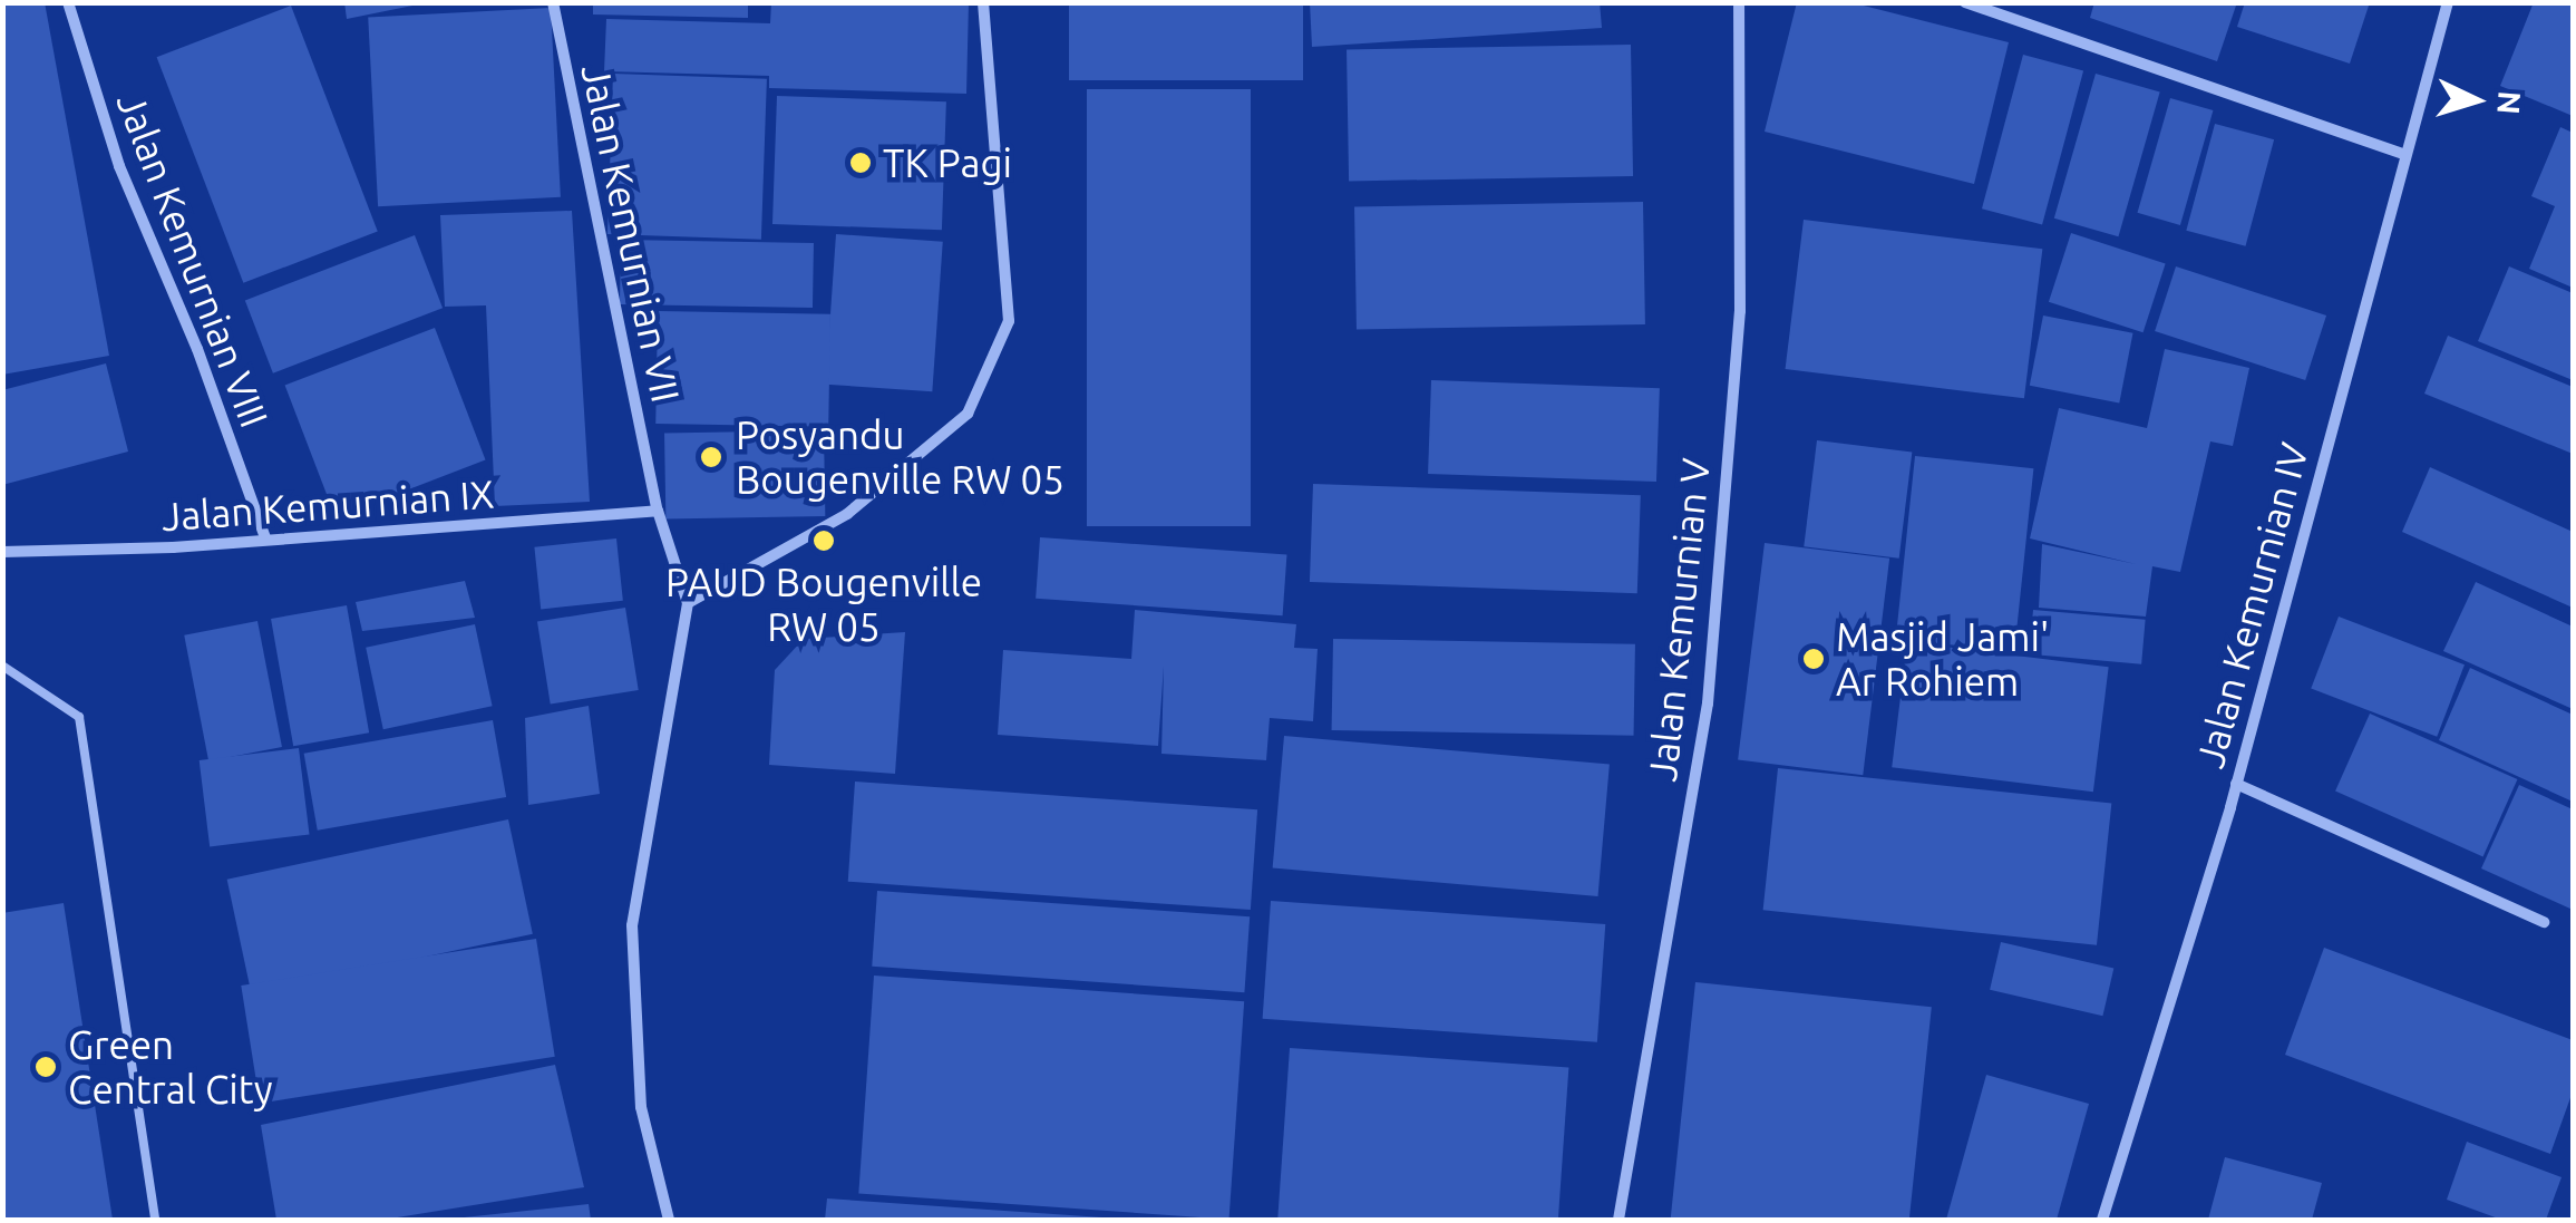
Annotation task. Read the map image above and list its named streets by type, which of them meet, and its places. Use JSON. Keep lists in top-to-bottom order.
{
  "streets": {
    "street": [
      "Jalan Kemurnian VII",
      "Jalan Kemurnian VIII",
      "Jalan Kemurnian IX",
      "Jalan Kemurnian IV",
      "Jalan Kemurnian V"
    ]
  },
  "crossings": [
    ["Jalan Kemurnian VII", "Jalan Kemurnian IX"],
    ["Jalan Kemurnian VIII", "Jalan Kemurnian IX"]
  ],
  "places": [
    "TK Pagi",
    "Posyandu Bougenville RW 05",
    "PAUD Bougenville RW 05",
    "Masjid Jami' Ar Rohiem",
    "Green Central City"
  ],
  "north": "right"
}
